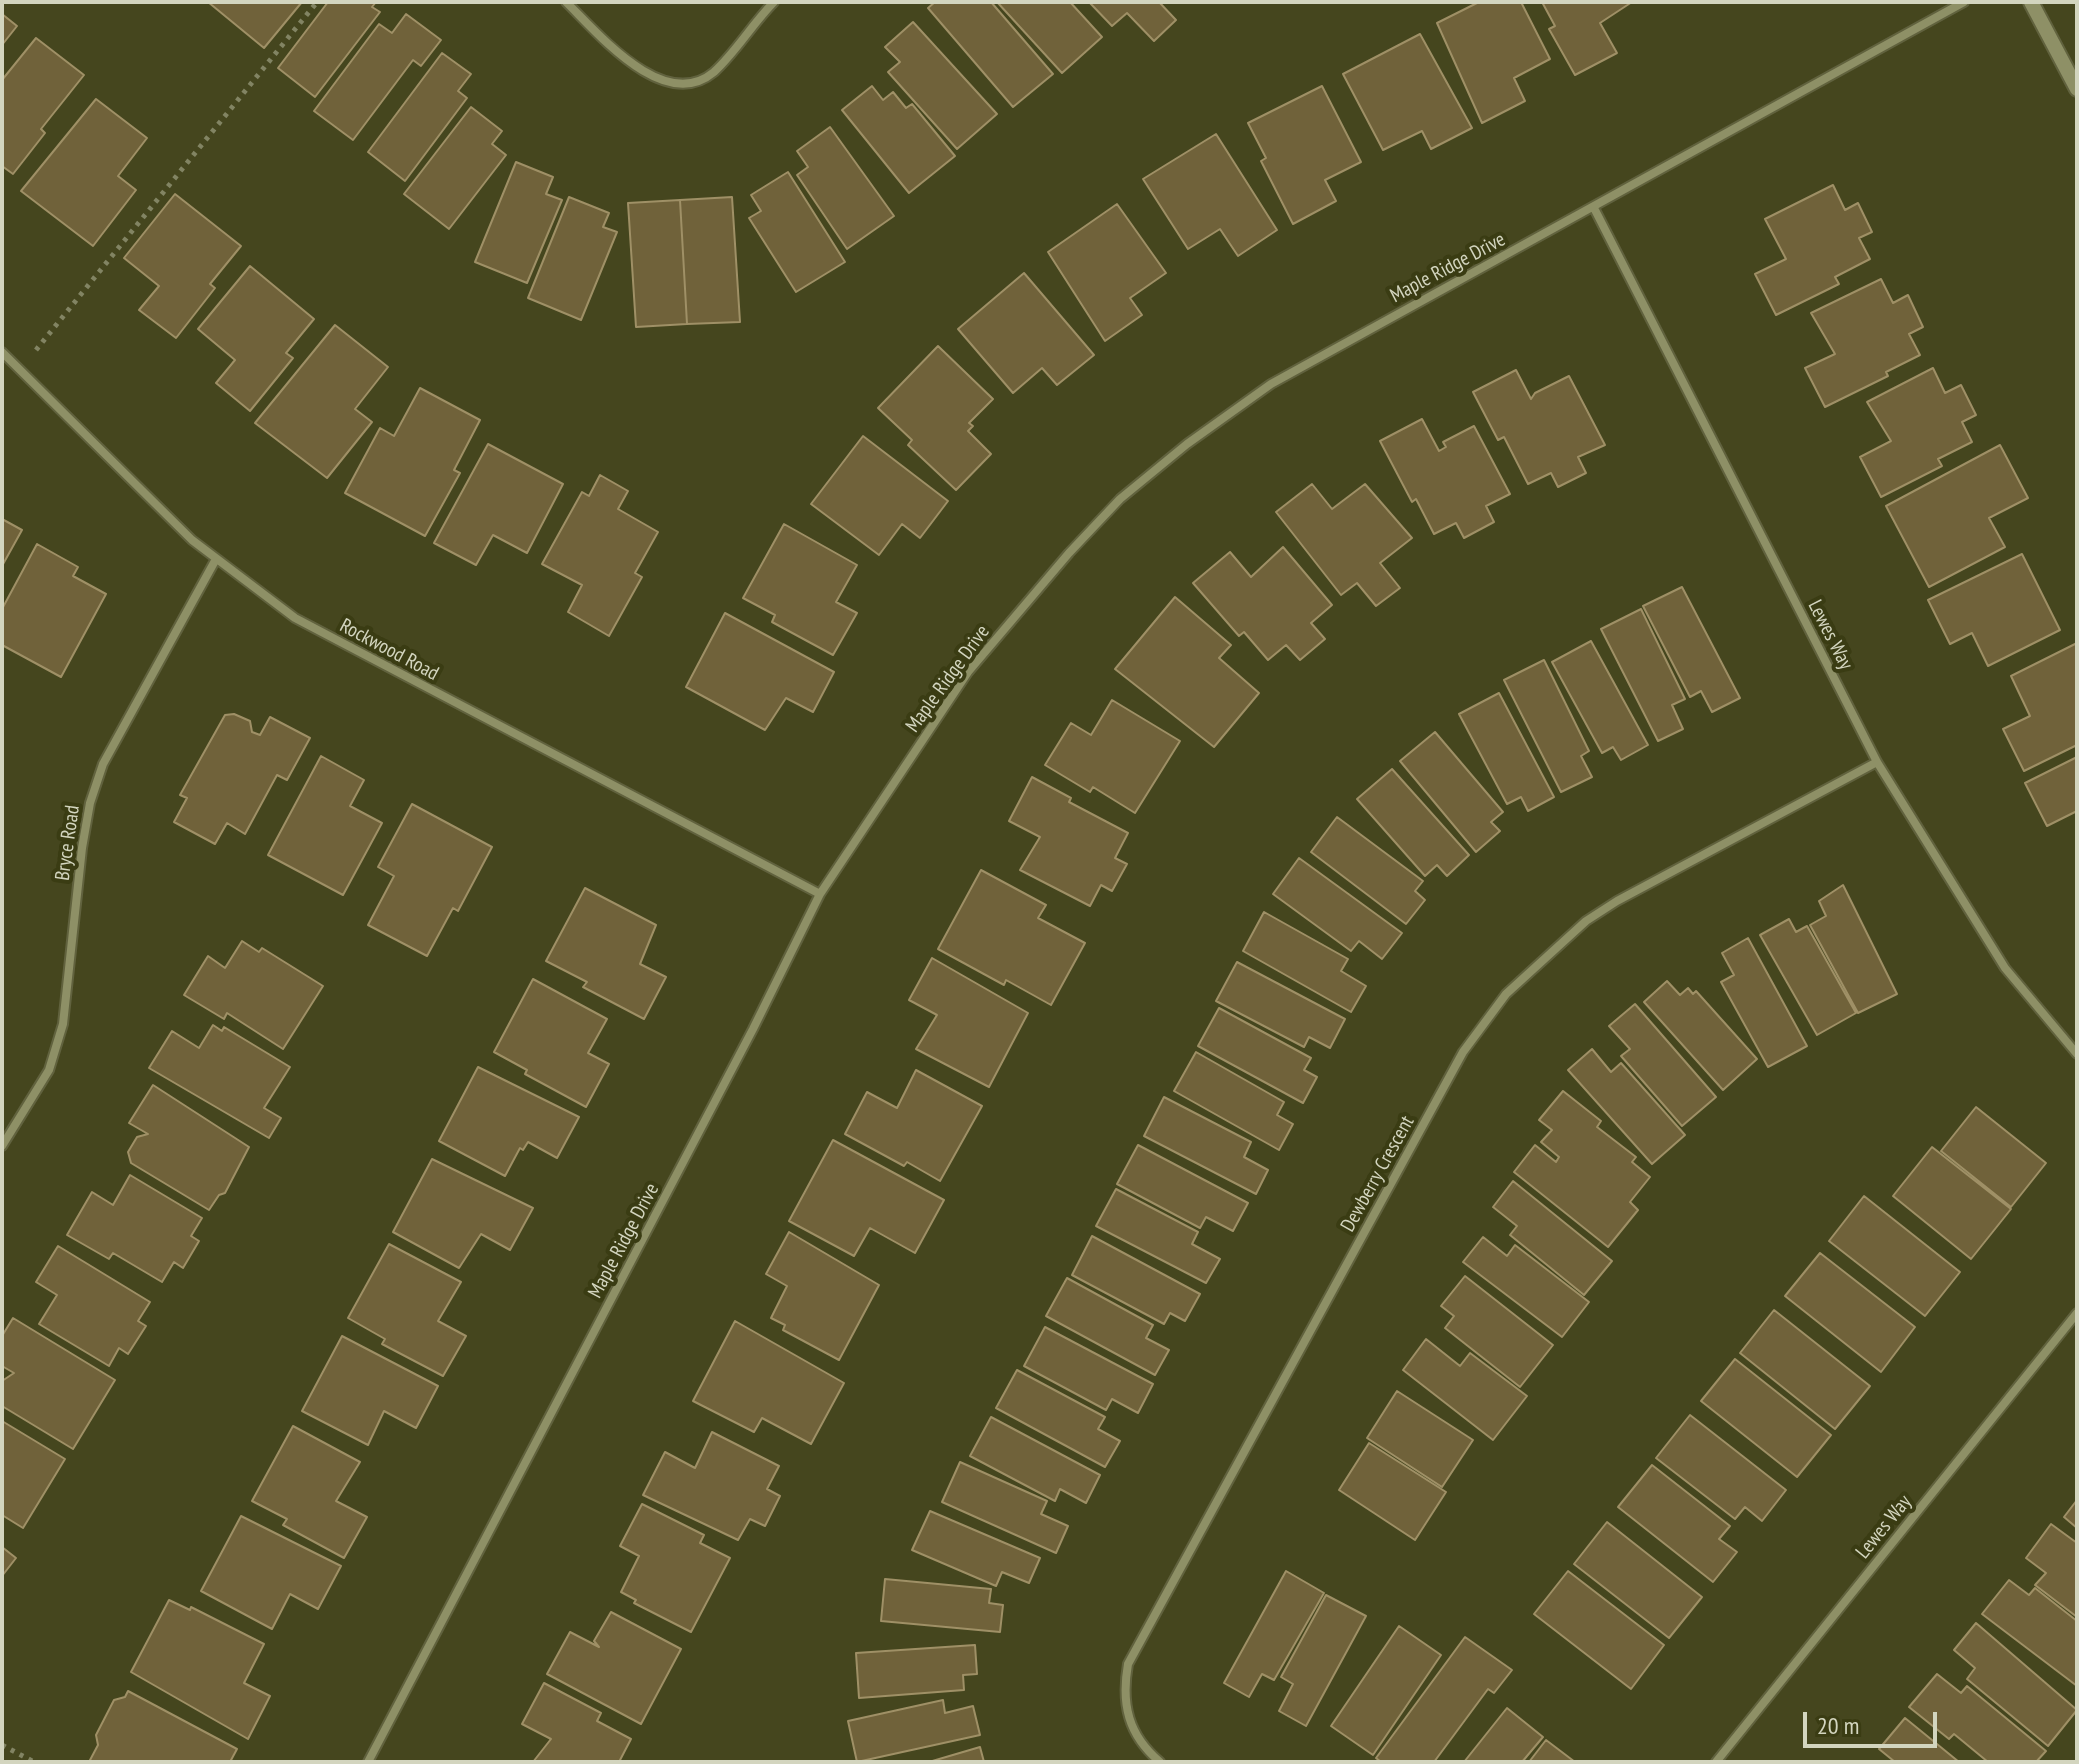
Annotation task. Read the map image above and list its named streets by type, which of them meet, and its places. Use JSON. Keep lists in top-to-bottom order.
{
  "streets": {
    "street": [
      "Maple Ridge Drive",
      "Lewes Way",
      "Rockwood Road",
      "Bryce Road",
      "Dewberry Crescent"
    ]
  },
  "crossings": [
    ["Maple Ridge Drive", "Lewes Way"],
    ["Maple Ridge Drive", "Rockwood Road"],
    ["Lewes Way", "Dewberry Crescent"],
    ["Rockwood Road", "Bryce Road"]
  ],
  "scale_bar": "20 m"
}
